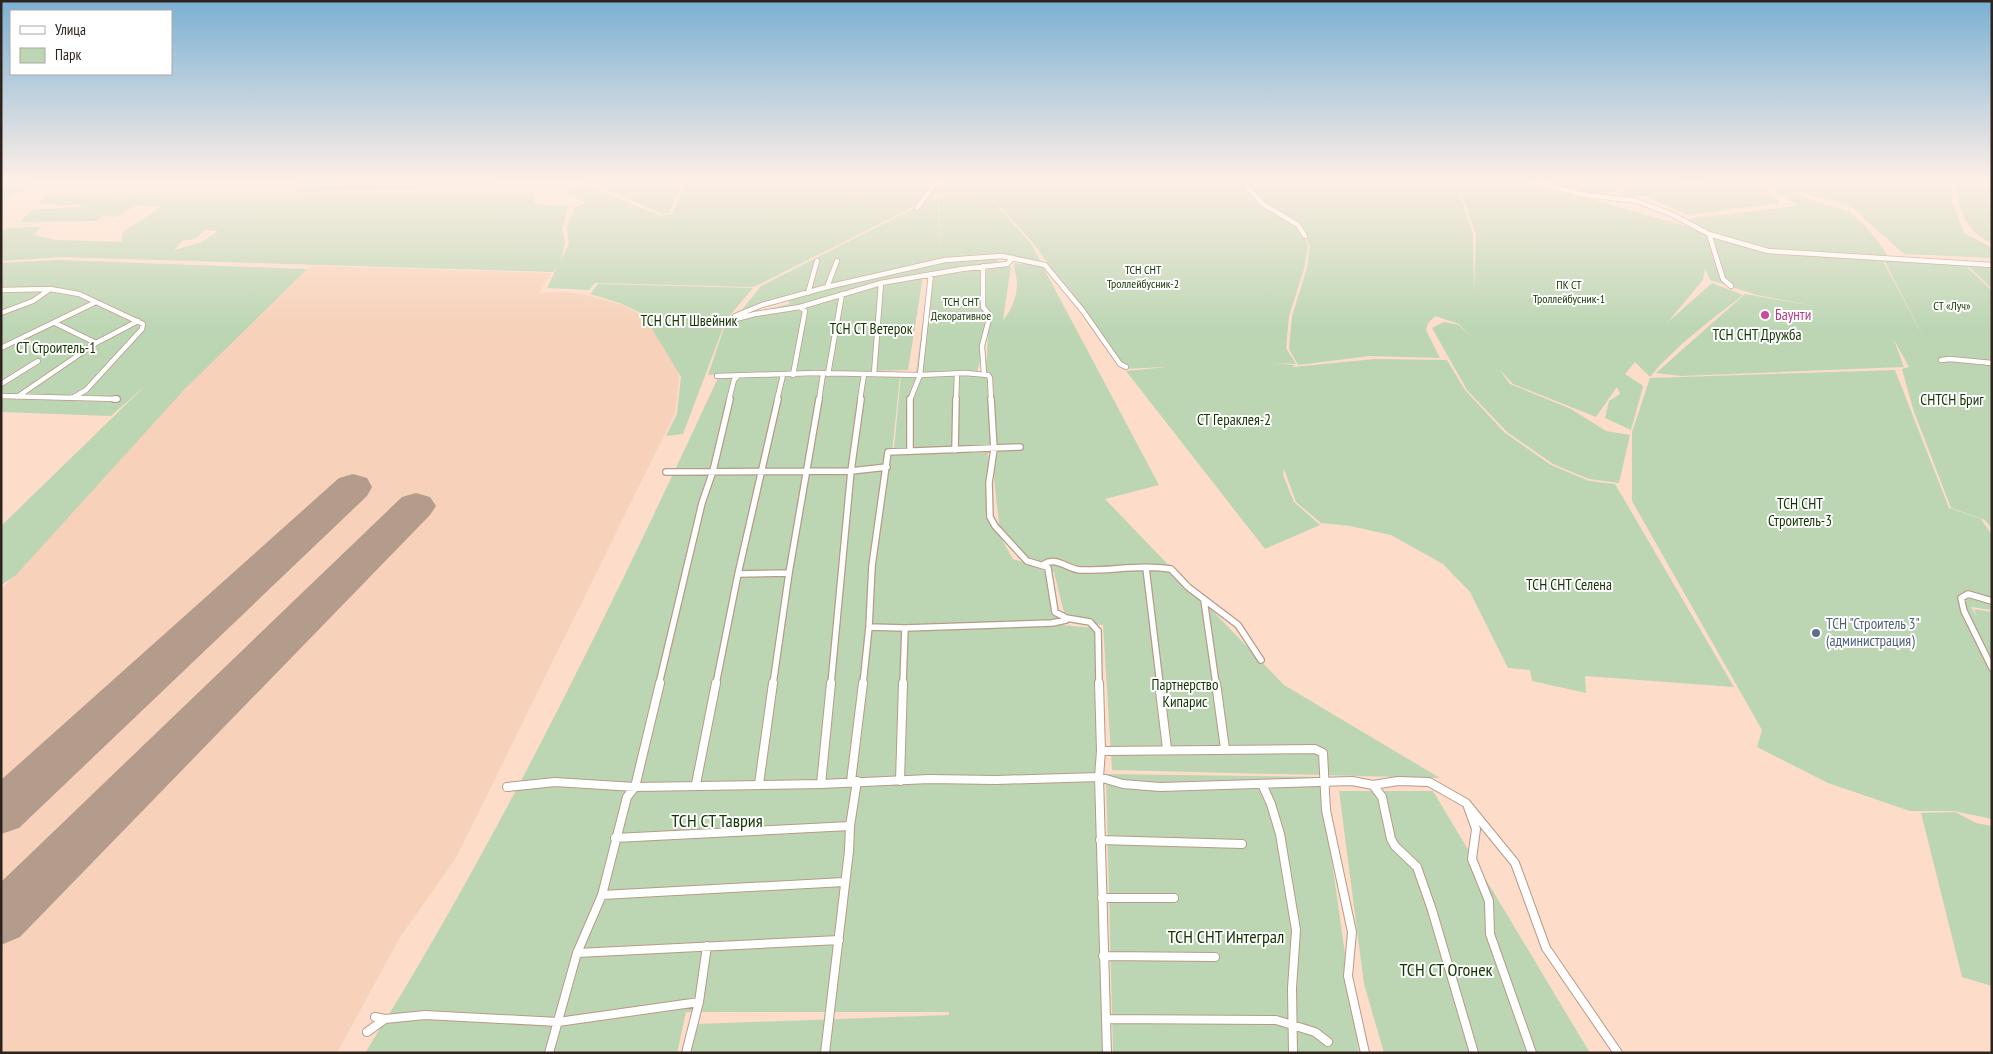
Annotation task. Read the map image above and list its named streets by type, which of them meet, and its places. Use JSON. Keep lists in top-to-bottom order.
{
  "parks": [
    "ТСН СНТ Троллейбусник-2",
    "ПК СТ Троллейбусник-1",
    "ТСН СНТ Декоративное",
    "СТ «Луч»",
    "ТСН СНТ Швейник",
    "ТСН СТ Ветерок",
    "ТСН СНТ Дружба",
    "СТ Строитель-1",
    "СНТСН Бриг",
    "СТ Гераклея-2",
    "ТСН СНТ Строитель-3",
    "ТСН СНТ Селена",
    "Партнерство Кипарис",
    "ТСН СТ Таврия",
    "ТСН СНТ Интеграл",
    "ТСН СТ Огонек"
  ],
  "places": ["Баунти", "ТСН \"Строитель 3\" (администрация)"],
  "legend": ["Улица", "Парк"]
}
